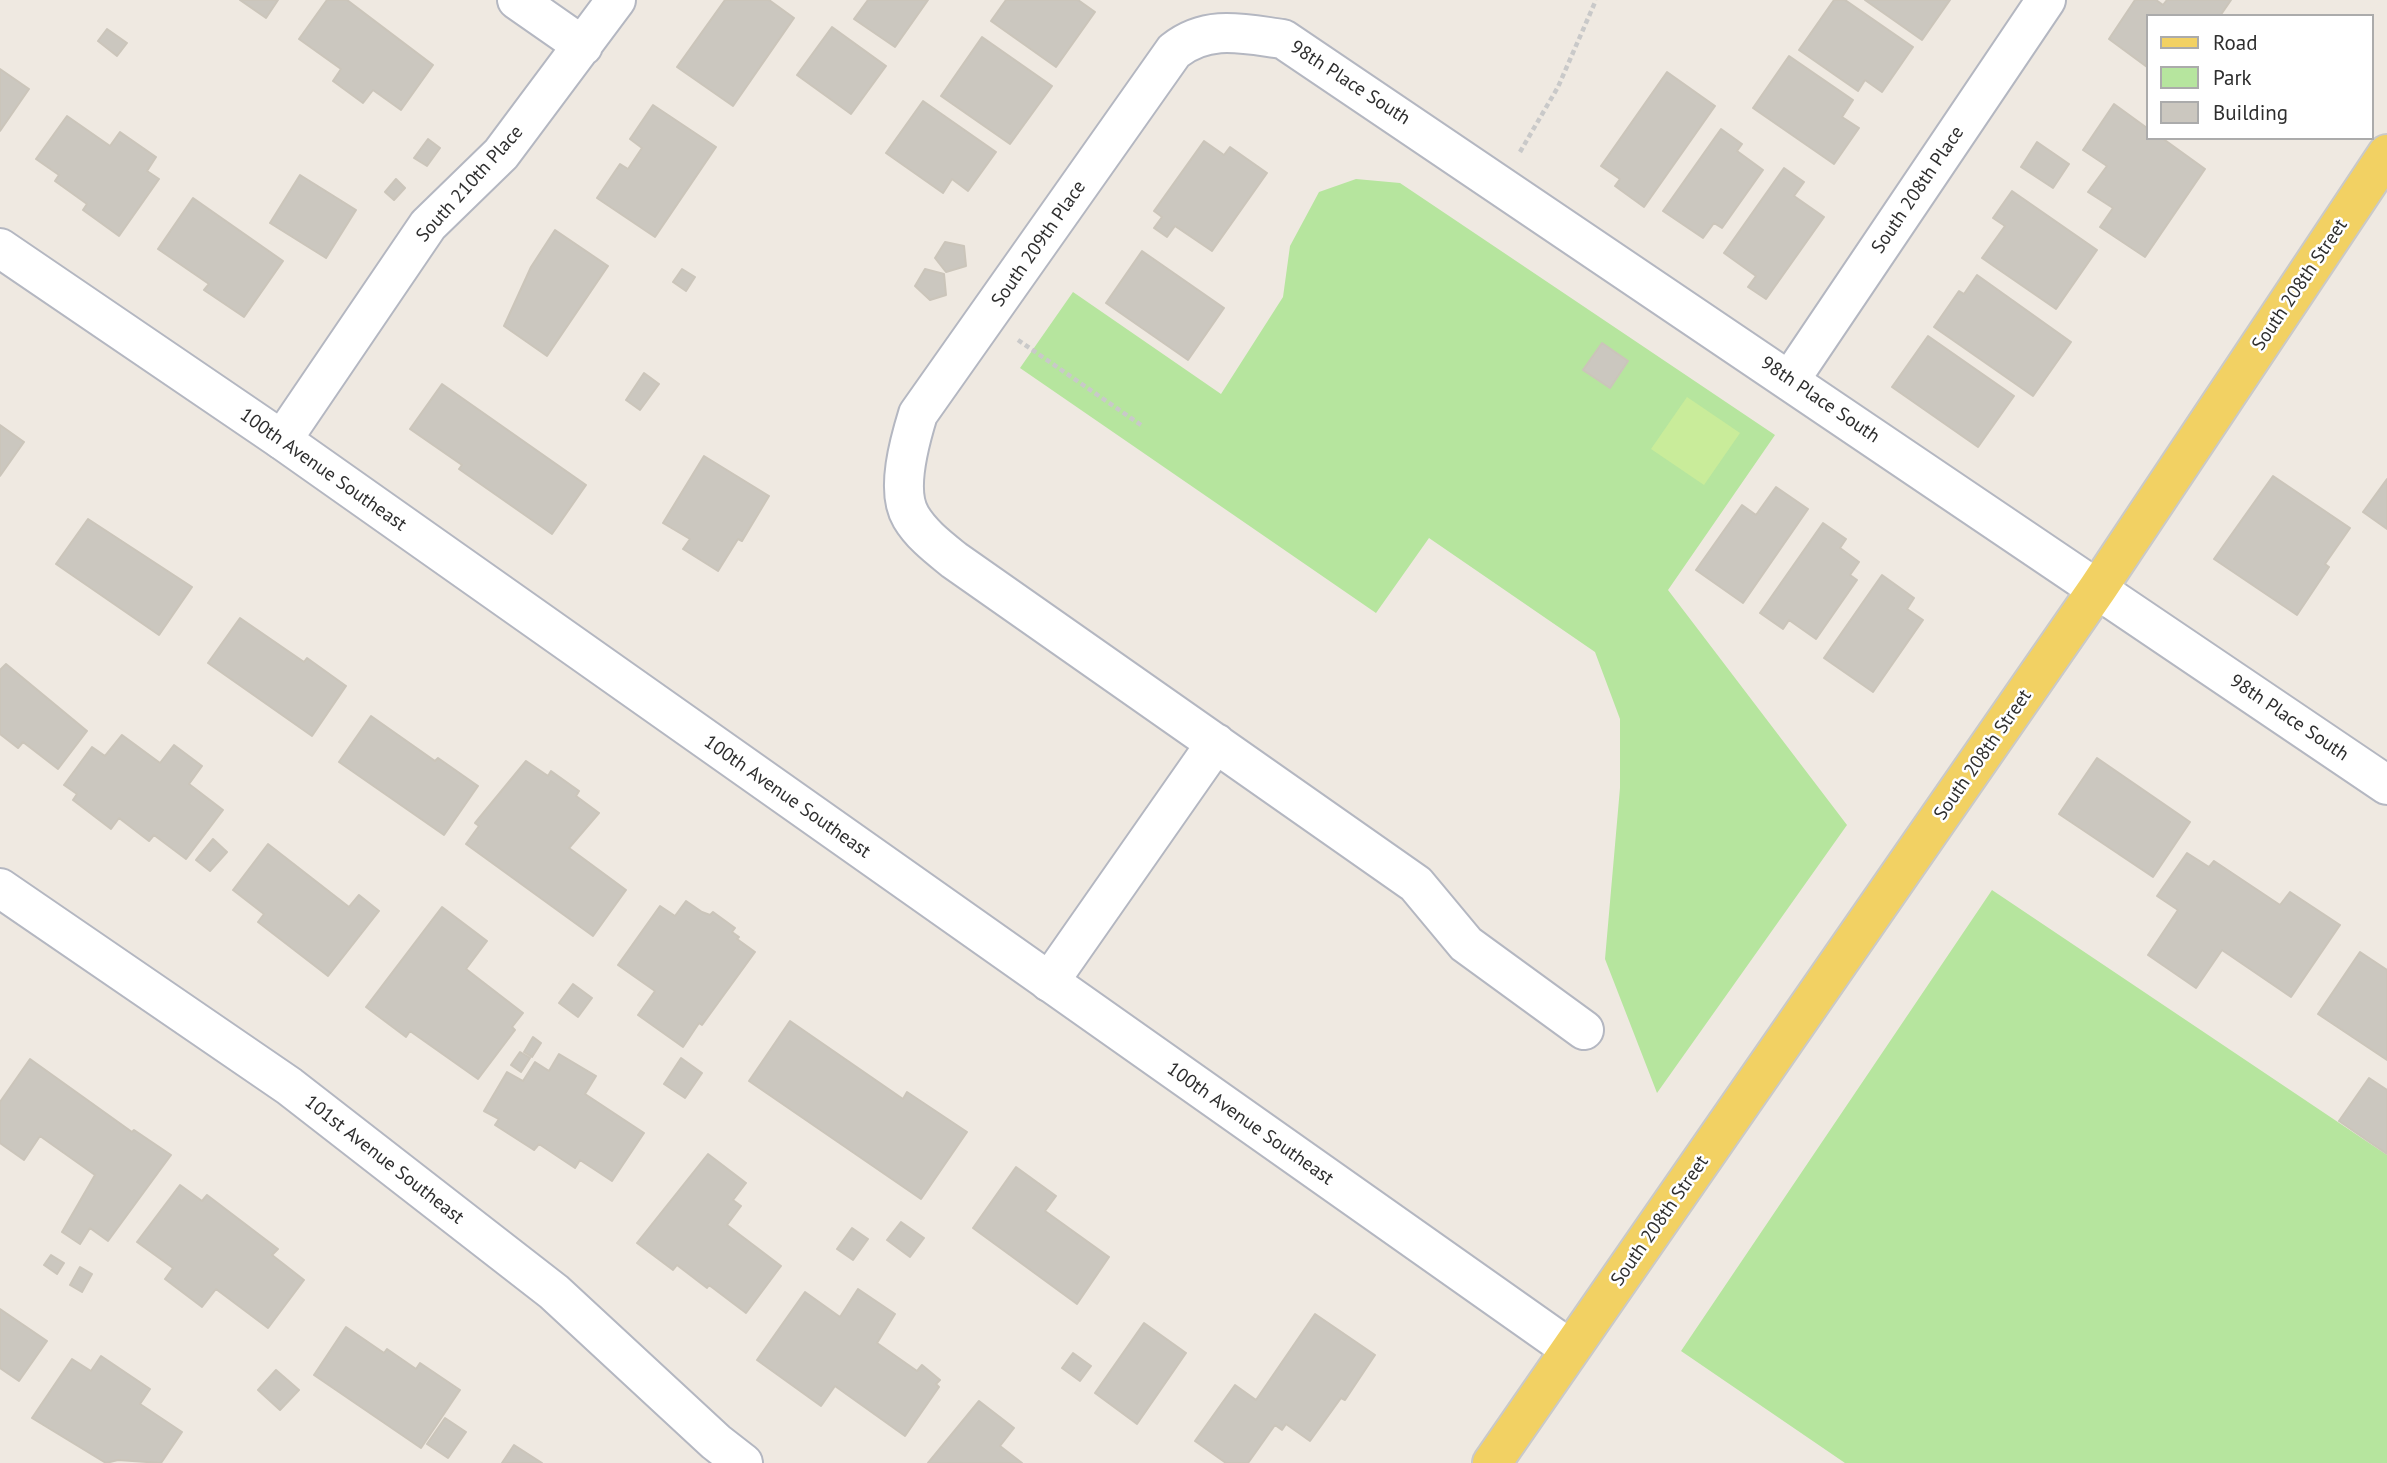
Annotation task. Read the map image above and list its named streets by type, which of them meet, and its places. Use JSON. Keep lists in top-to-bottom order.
{
  "streets": {
    "main road": ["South 208th Street"],
    "street": [
      "98th Place South",
      "South 210th Place",
      "South 208th Place",
      "South 209th Place",
      "100th Avenue Southeast",
      "101st Avenue Southeast"
    ]
  },
  "crossings": [
    ["98th Place South", "South 208th Place"],
    ["98th Place South", "South 209th Place"],
    ["98th Place South", "South 208th Street"],
    ["South 210th Place", "100th Avenue Southeast"],
    ["South 208th Street", "100th Avenue Southeast"]
  ],
  "legend": ["Road", "Park", "Building"]
}
